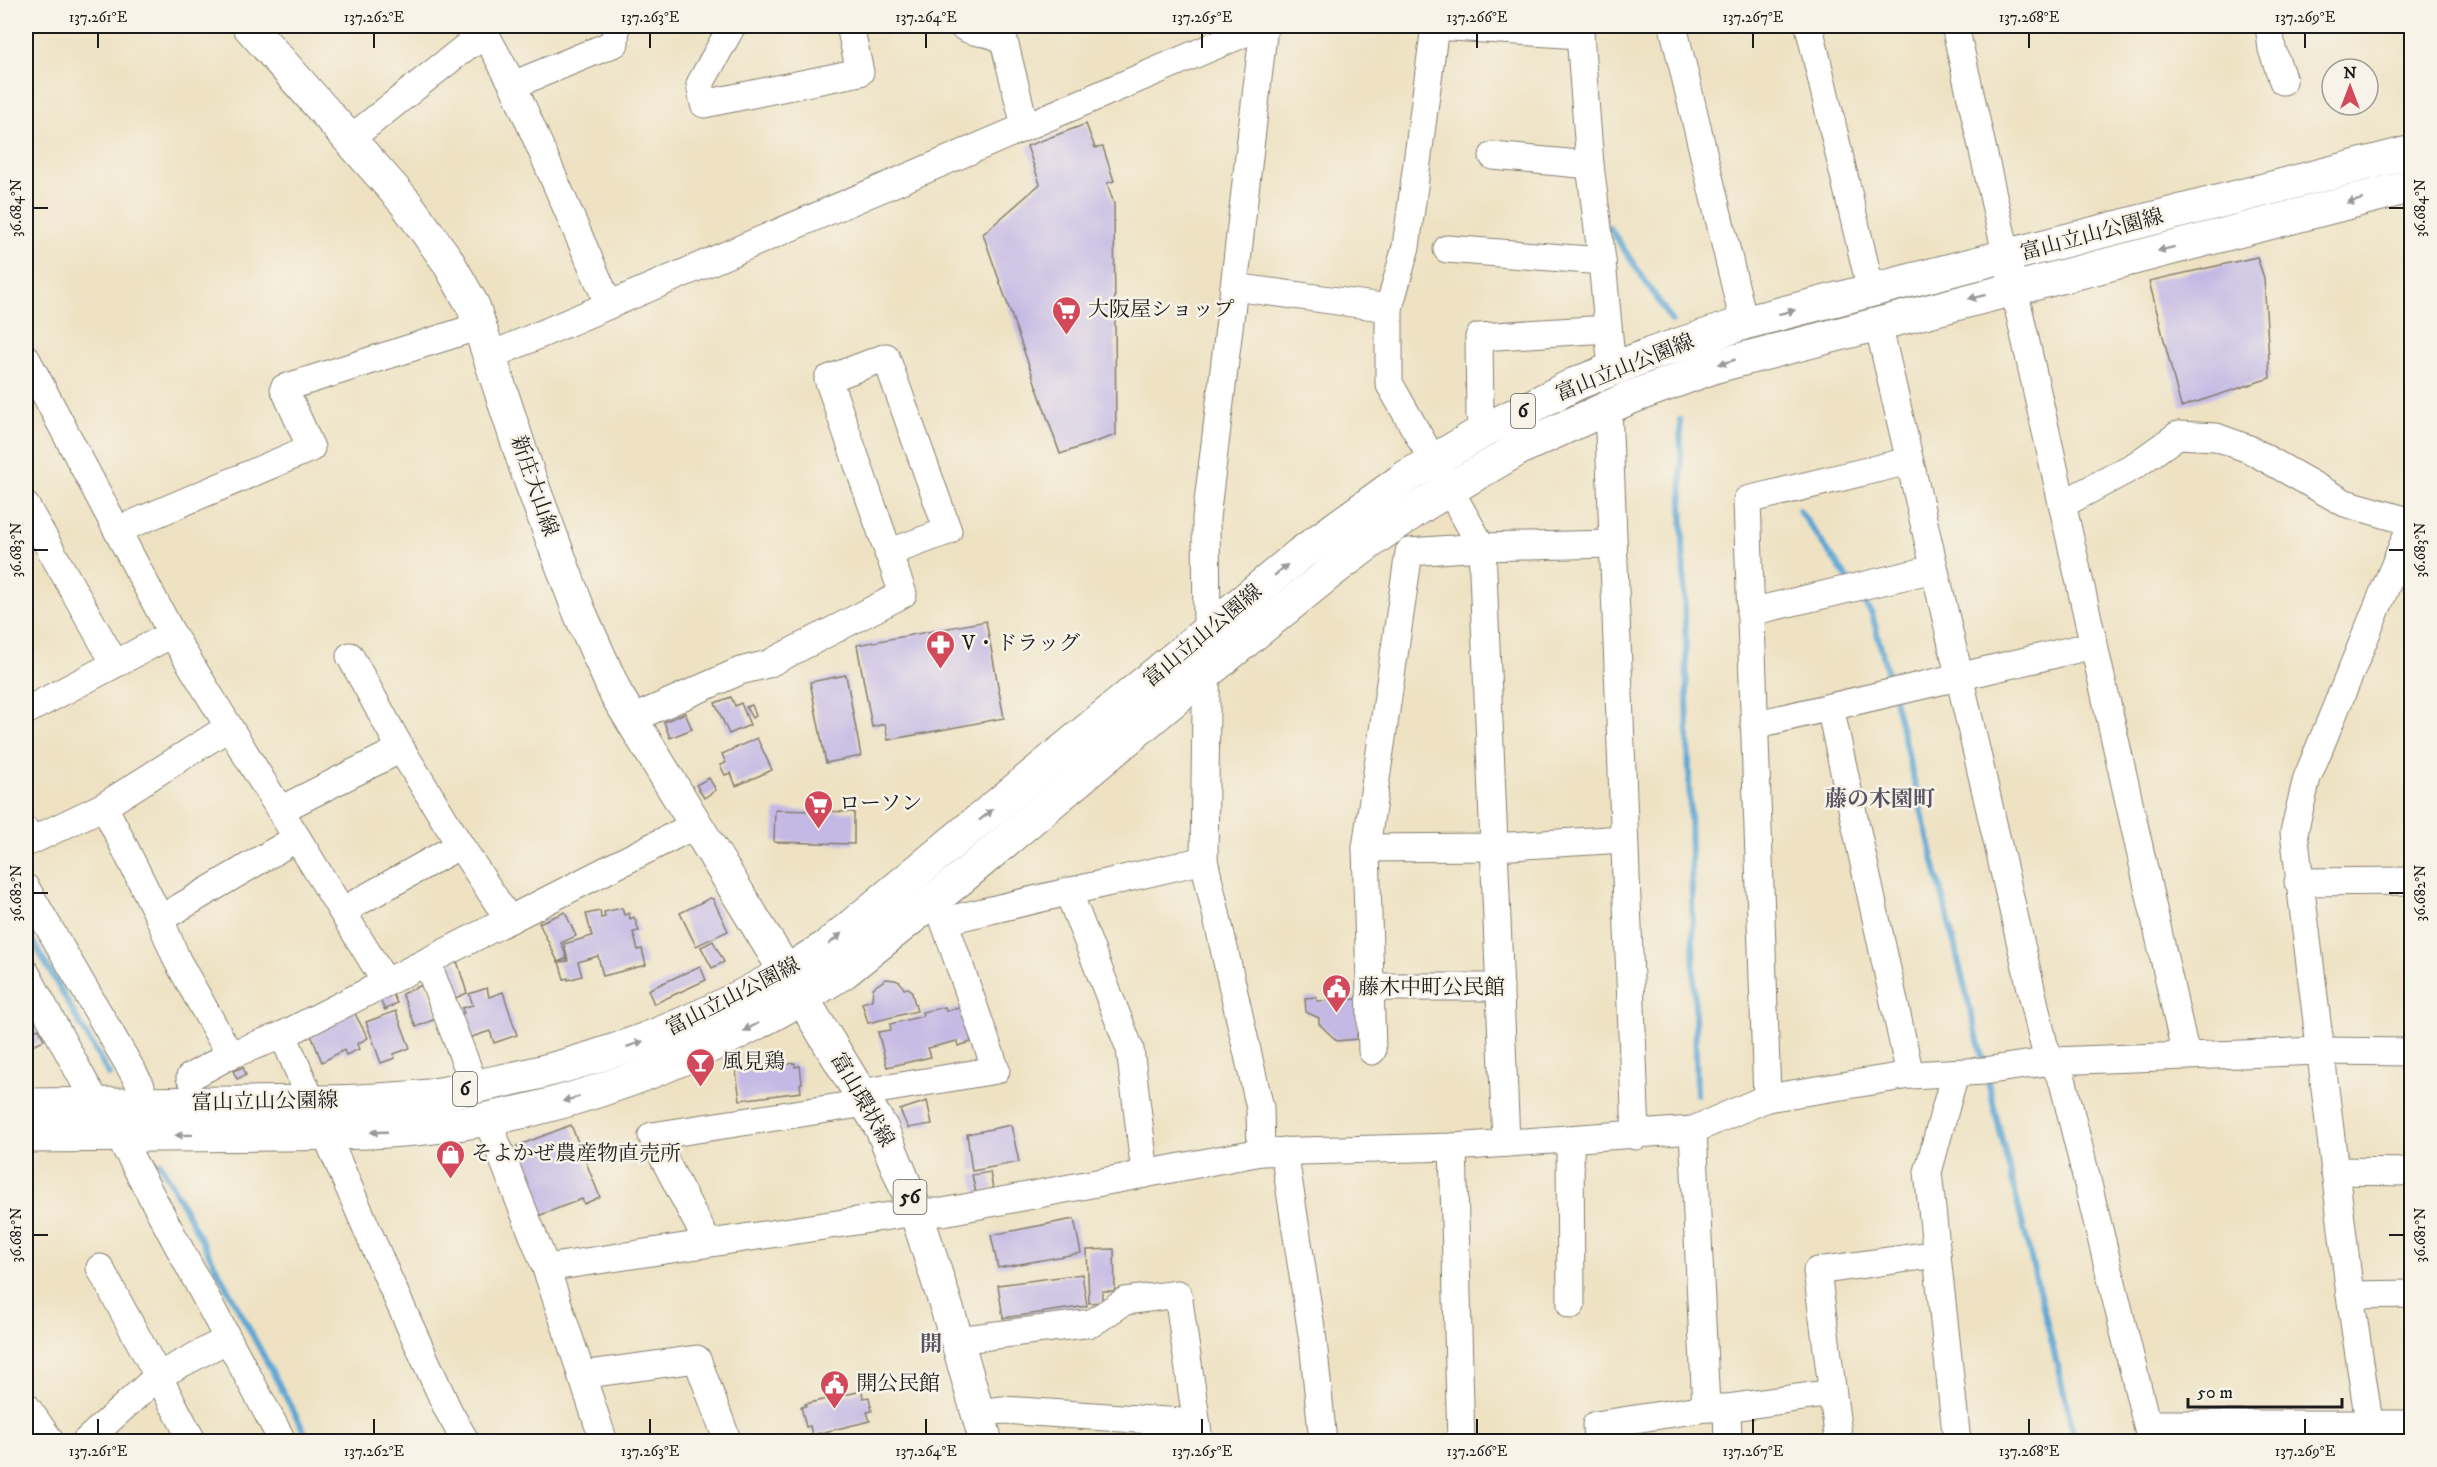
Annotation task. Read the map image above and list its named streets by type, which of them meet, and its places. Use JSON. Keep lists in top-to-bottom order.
{
  "streets": {
    "main road": [
      "富山立山公園線",
      "6",
      "新庄大山線",
      "富山環状線",
      "56"
    ]
  },
  "crossings": [
    ["富山立山公園線", "新庄大山線"],
    ["富山立山公園線", "富山環状線"],
    ["新庄大山線", "富山環状線"]
  ],
  "districts": ["藤の木園町", "開"],
  "places": {
    "supermarket": ["大阪屋ショップ", "ローソン"],
    "pharmacy": ["V・ドラッグ"],
    "public building": ["藤木中町公民館", "開公民館"],
    "bar": ["風見鶏"],
    "shop": ["そよかぜ農産物直売所"]
  },
  "scale_bar": "50 m",
  "north": "top",
  "coordinates": [
    "137.261°E",
    "137.262°E",
    "137.263°E",
    "137.264°E",
    "137.265°E",
    "137.266°E",
    "137.267°E",
    "137.268°E",
    "137.269°E",
    "36.684°N",
    "36.683°N",
    "36.682°N",
    "36.681°N"
  ]
}
